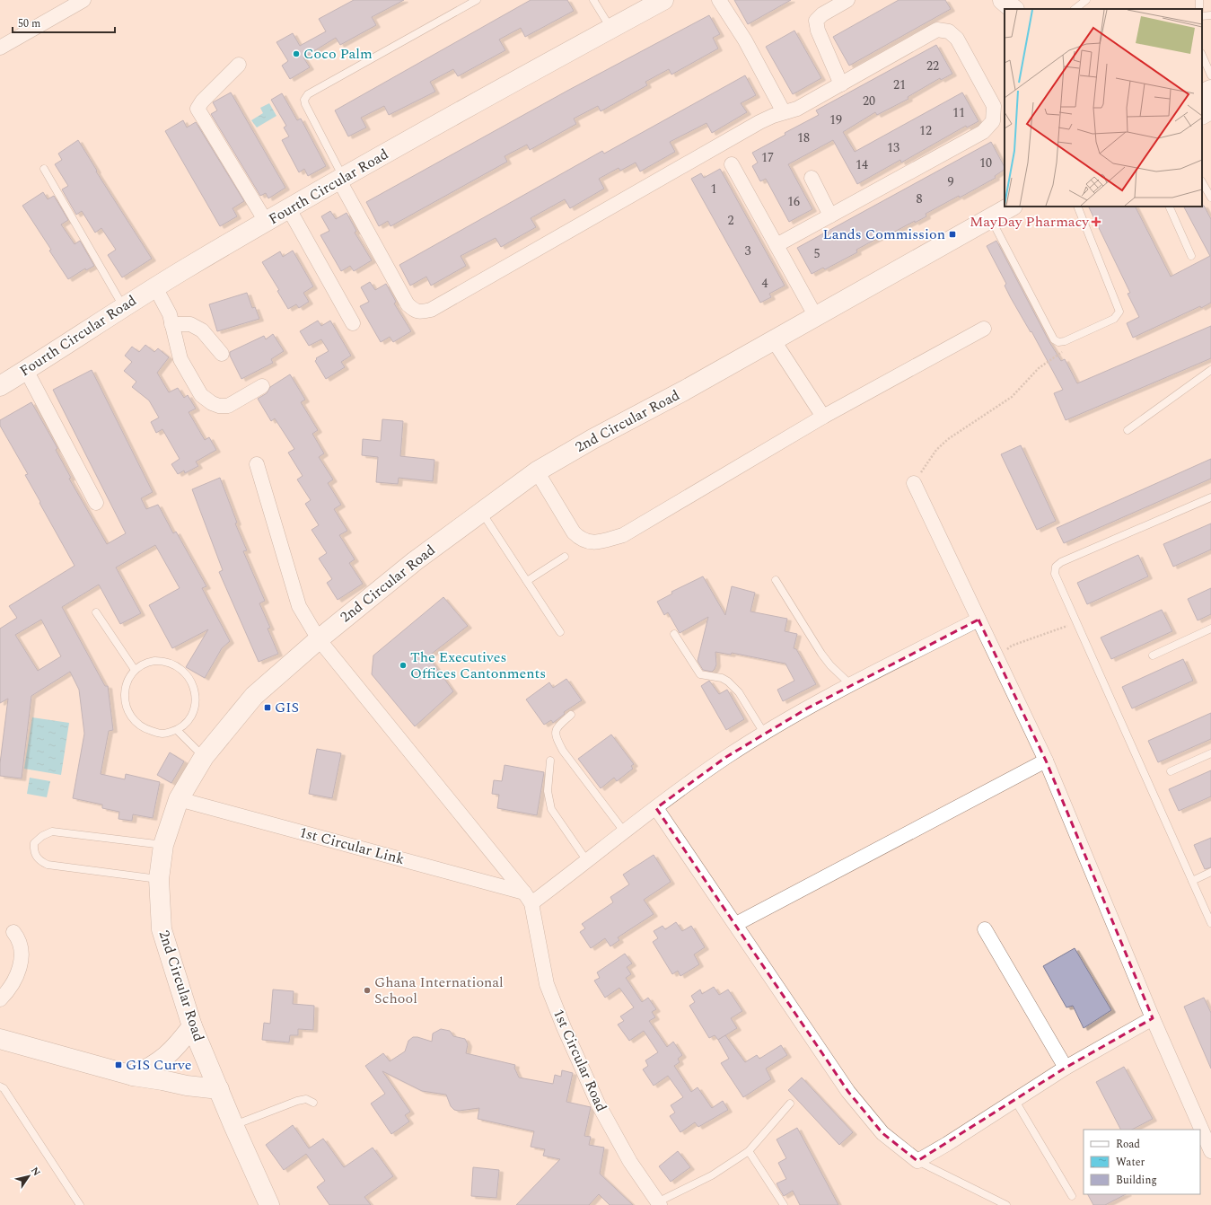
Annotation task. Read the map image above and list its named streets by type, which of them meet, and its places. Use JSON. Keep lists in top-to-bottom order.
{
  "streets": {
    "street": [
      "Fourth Circular Road",
      "2nd Circular Road",
      "1st Circular Link",
      "1st Circular Road"
    ]
  },
  "crossings": [
    ["2nd Circular Road", "1st Circular Link"],
    ["1st Circular Link", "1st Circular Road"]
  ],
  "places": {
    "other": ["Coco Palm", "The Executives Offices Cantonments", "Ghana International School"],
    "health": ["MayDay Pharmacy"],
    "transit": ["Lands Commission", "GIS", "GIS Curve"]
  },
  "house_numbers": [
    "22",
    "21",
    "20",
    "11",
    "19",
    "12",
    "18",
    "13",
    "17",
    "10",
    "14",
    "9",
    "1",
    "8",
    "16",
    "2",
    "3",
    "5",
    "4"
  ],
  "legend": ["Road", "Water", "Building"],
  "scale_bar": "50 m",
  "north": "top right"
}
